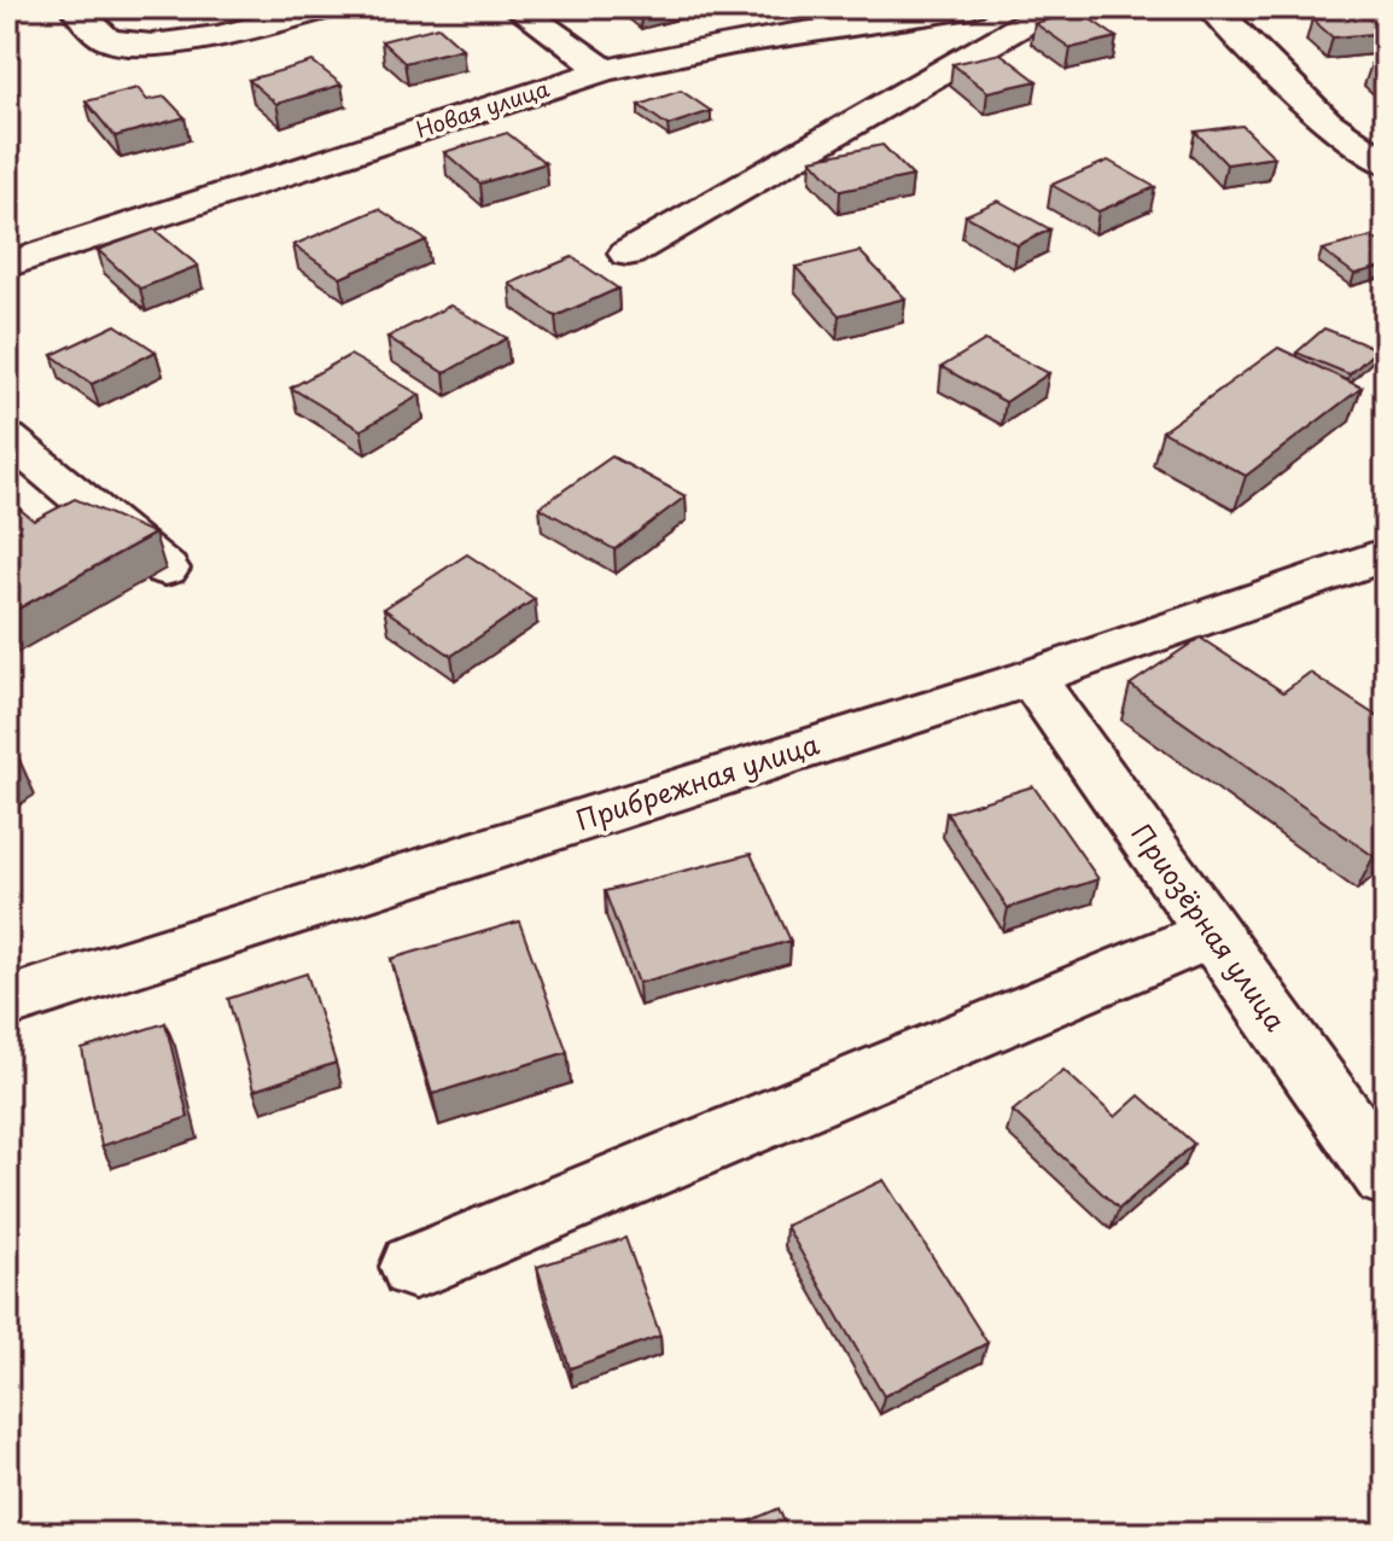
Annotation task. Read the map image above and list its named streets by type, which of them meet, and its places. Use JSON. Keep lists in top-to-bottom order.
{
  "streets": {
    "street": ["Новая улица", "Прибрежная улица", "Приозёрная улица"]
  },
  "crossings": [
    ["Прибрежная улица", "Приозёрная улица"]
  ]
}
